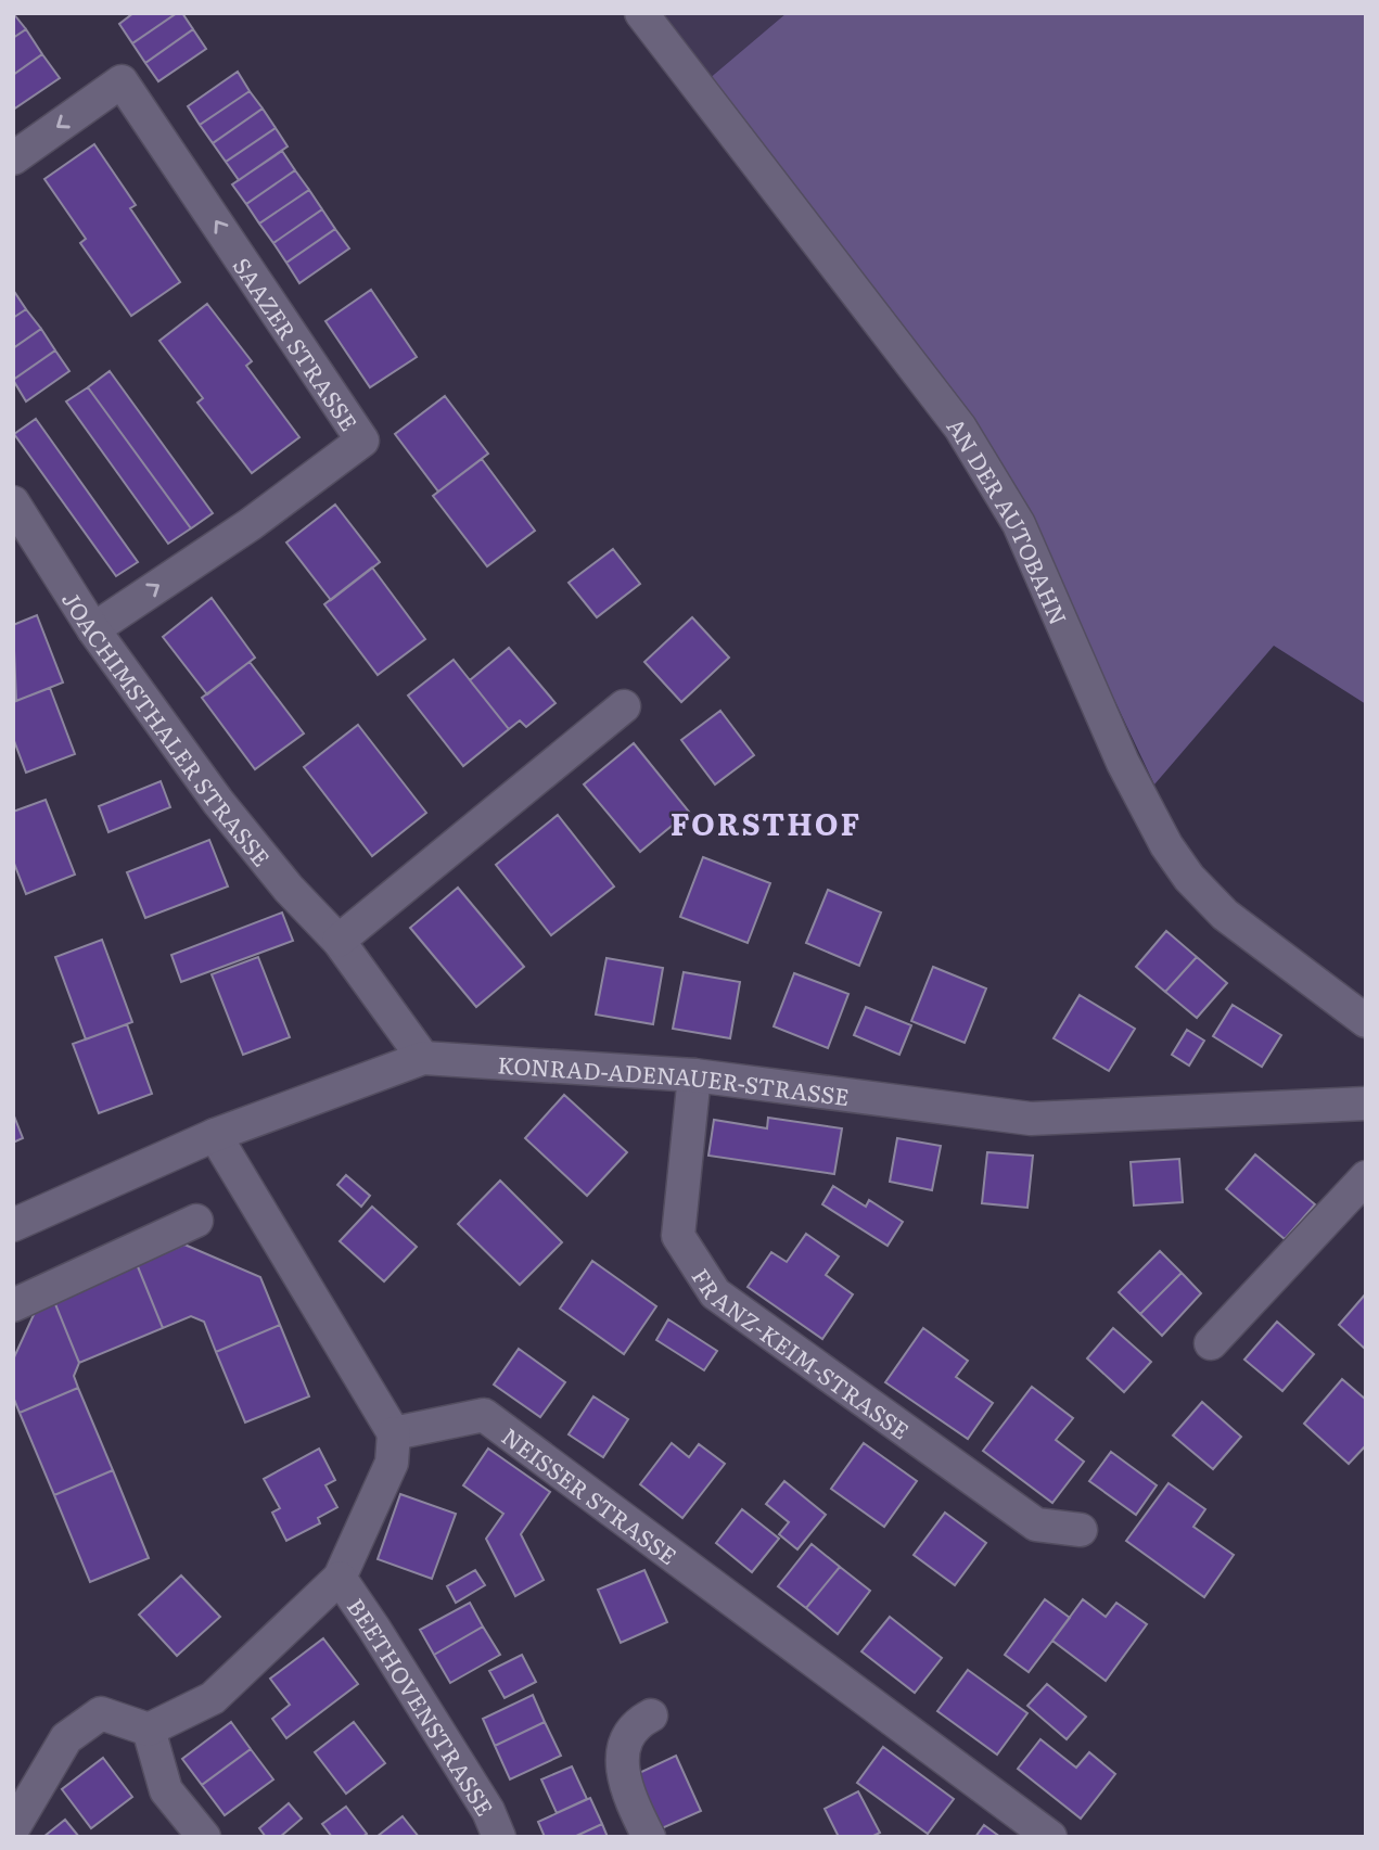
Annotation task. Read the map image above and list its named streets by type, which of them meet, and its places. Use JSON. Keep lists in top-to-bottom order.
{
  "streets": {
    "street": [
      "SAAZER STRASSE",
      "AN DER AUTOBAHN",
      "JOACHIMSTHALER STRASSE",
      "KONRAD-ADENAUER-STRASSE",
      "FRANZ-KEIM-STRASSE",
      "NEISSER STRASSE",
      "BEETHOVENSTRASSE"
    ]
  },
  "crossings": [
    ["SAAZER STRASSE", "JOACHIMSTHALER STRASSE"],
    ["JOACHIMSTHALER STRASSE", "KONRAD-ADENAUER-STRASSE"],
    ["KONRAD-ADENAUER-STRASSE", "FRANZ-KEIM-STRASSE"],
    ["NEISSER STRASSE", "BEETHOVENSTRASSE"]
  ],
  "districts": ["FORSTHOF"]
}
